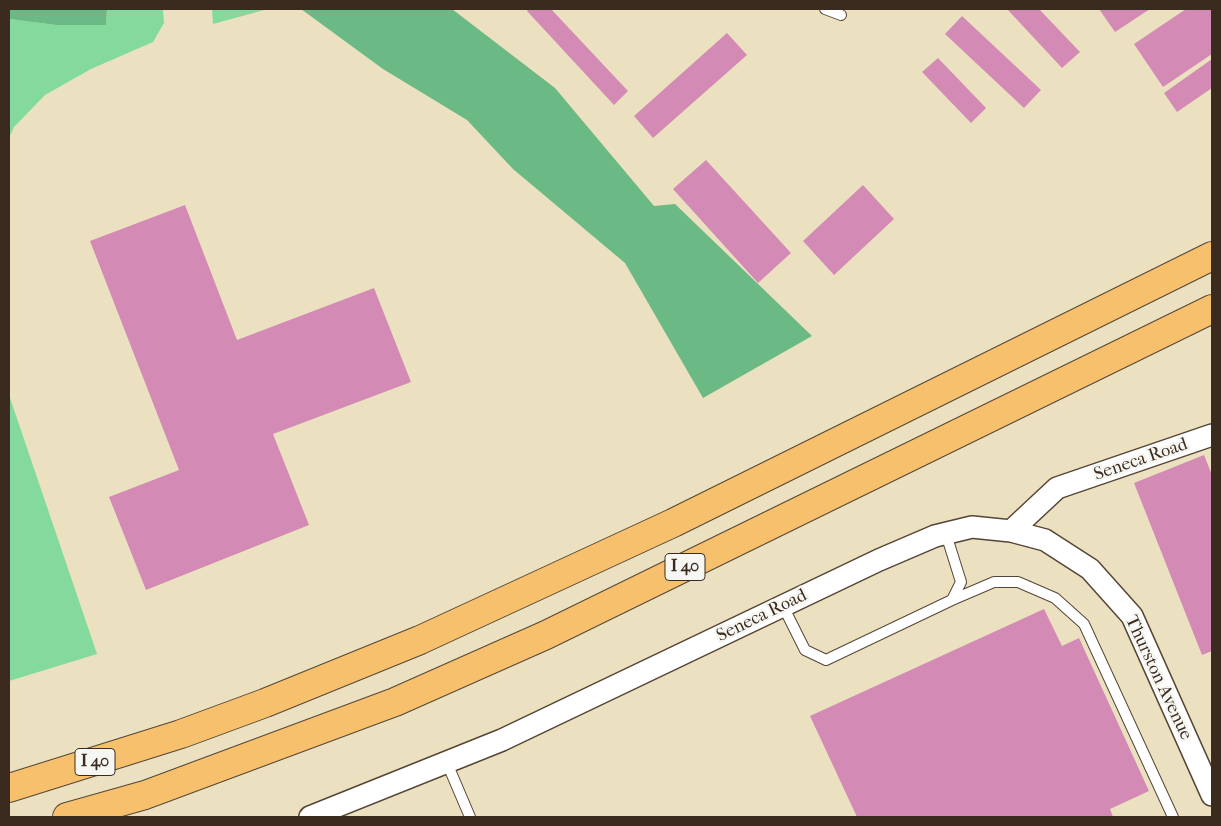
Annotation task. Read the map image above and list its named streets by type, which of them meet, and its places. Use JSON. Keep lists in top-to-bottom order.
{
  "streets": {
    "highway": ["I 40"],
    "street": ["Seneca Road", "Thurston Avenue"]
  },
  "crossings": [
    ["Seneca Road", "Thurston Avenue"]
  ]
}
